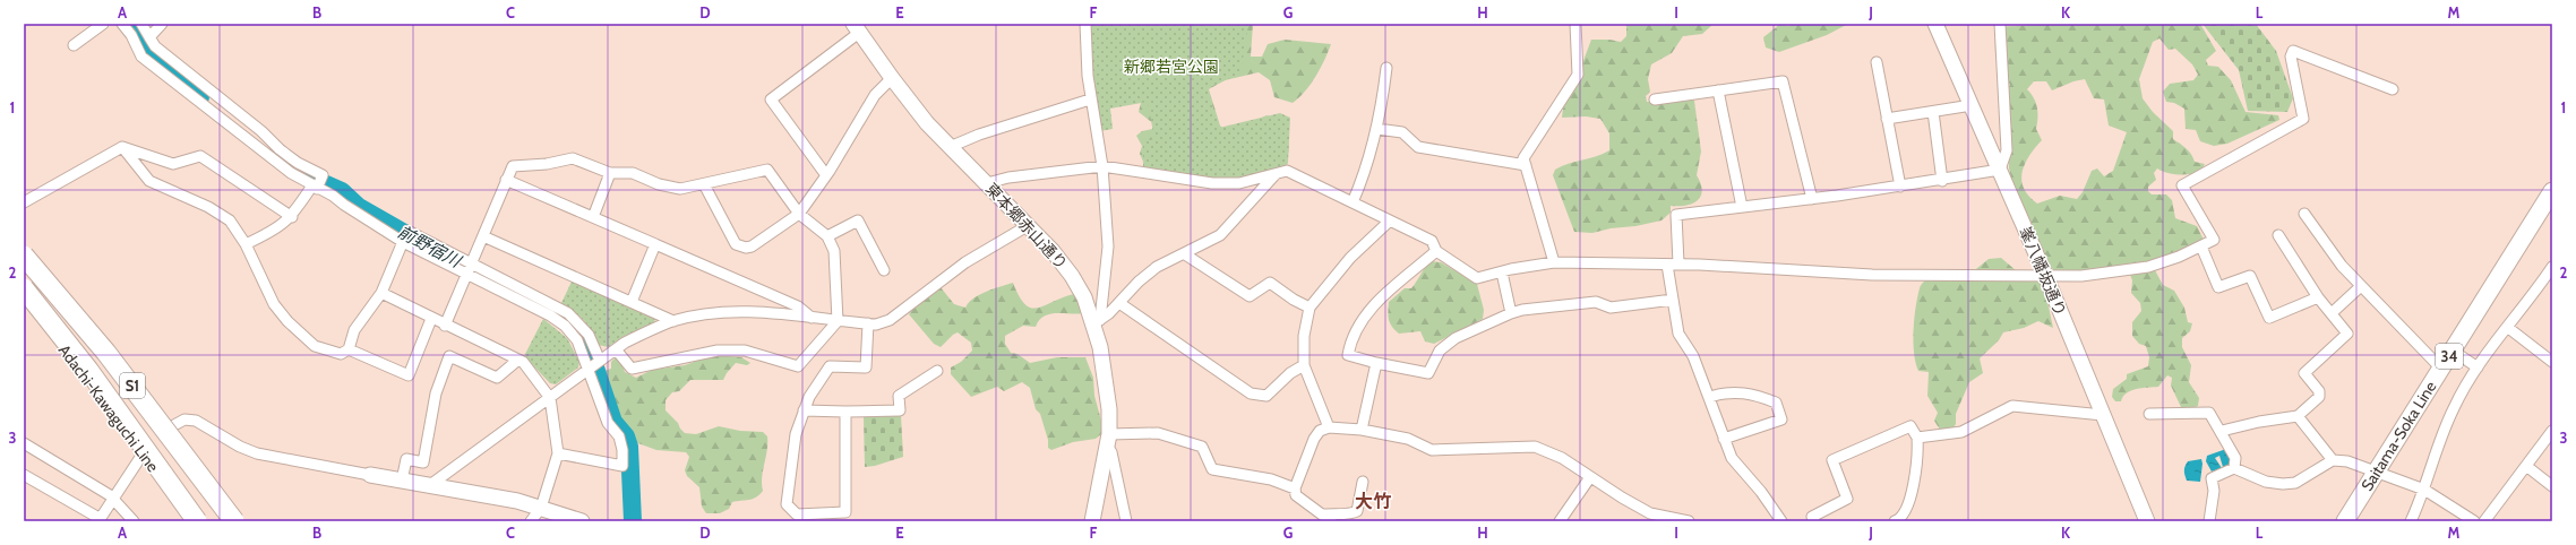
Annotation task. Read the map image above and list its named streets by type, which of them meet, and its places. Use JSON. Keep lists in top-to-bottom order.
{
  "streets": {
    "highway": ["S1"],
    "main road": ["34", "Saitama-Soka Line"],
    "street": ["東本郷赤山通り", "峯八幡坂通り", "Adachi-Kawaguchi Line"]
  },
  "districts": ["大竹"],
  "water": ["前野宿川"],
  "parks": ["新郷若宮公園"],
  "grid": {
    "columns": [
      "A",
      "B",
      "C",
      "D",
      "E",
      "F",
      "G",
      "H",
      "I",
      "J",
      "K",
      "L",
      "M"
    ],
    "rows": ["1", "2", "3"]
  }
}
